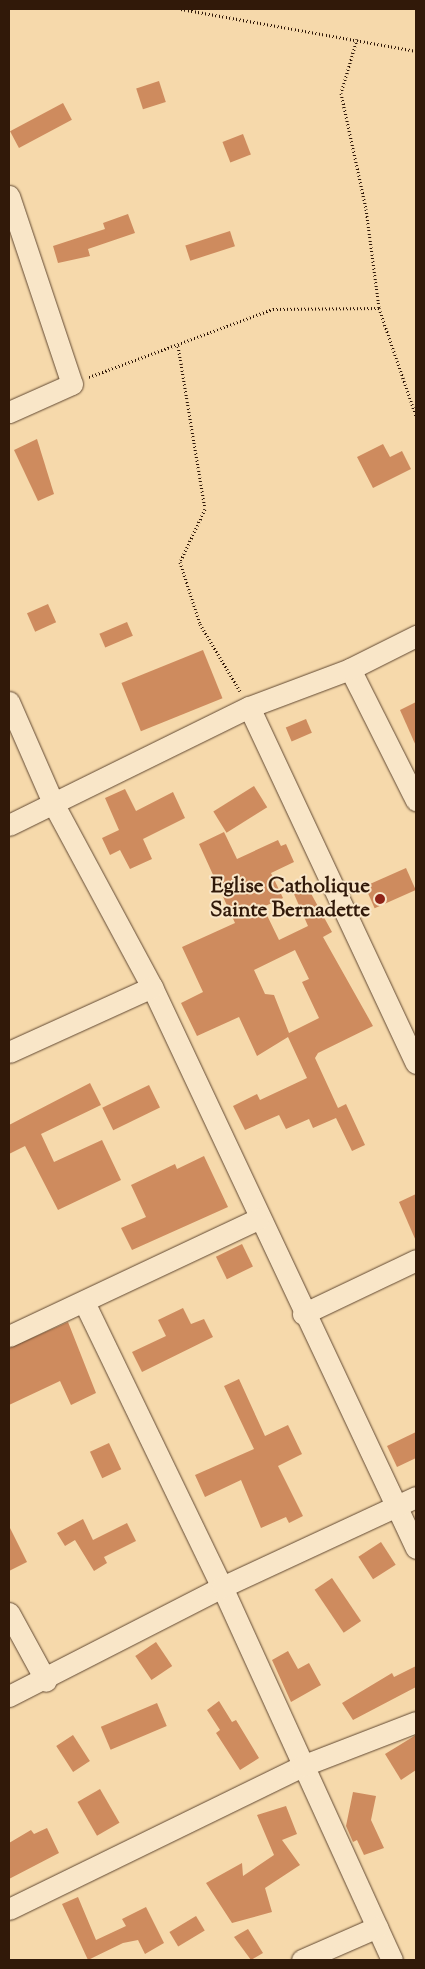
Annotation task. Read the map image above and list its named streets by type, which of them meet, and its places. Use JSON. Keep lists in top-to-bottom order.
{
  "places": ["Eglise Catholique Sainte Bernadette"]
}
